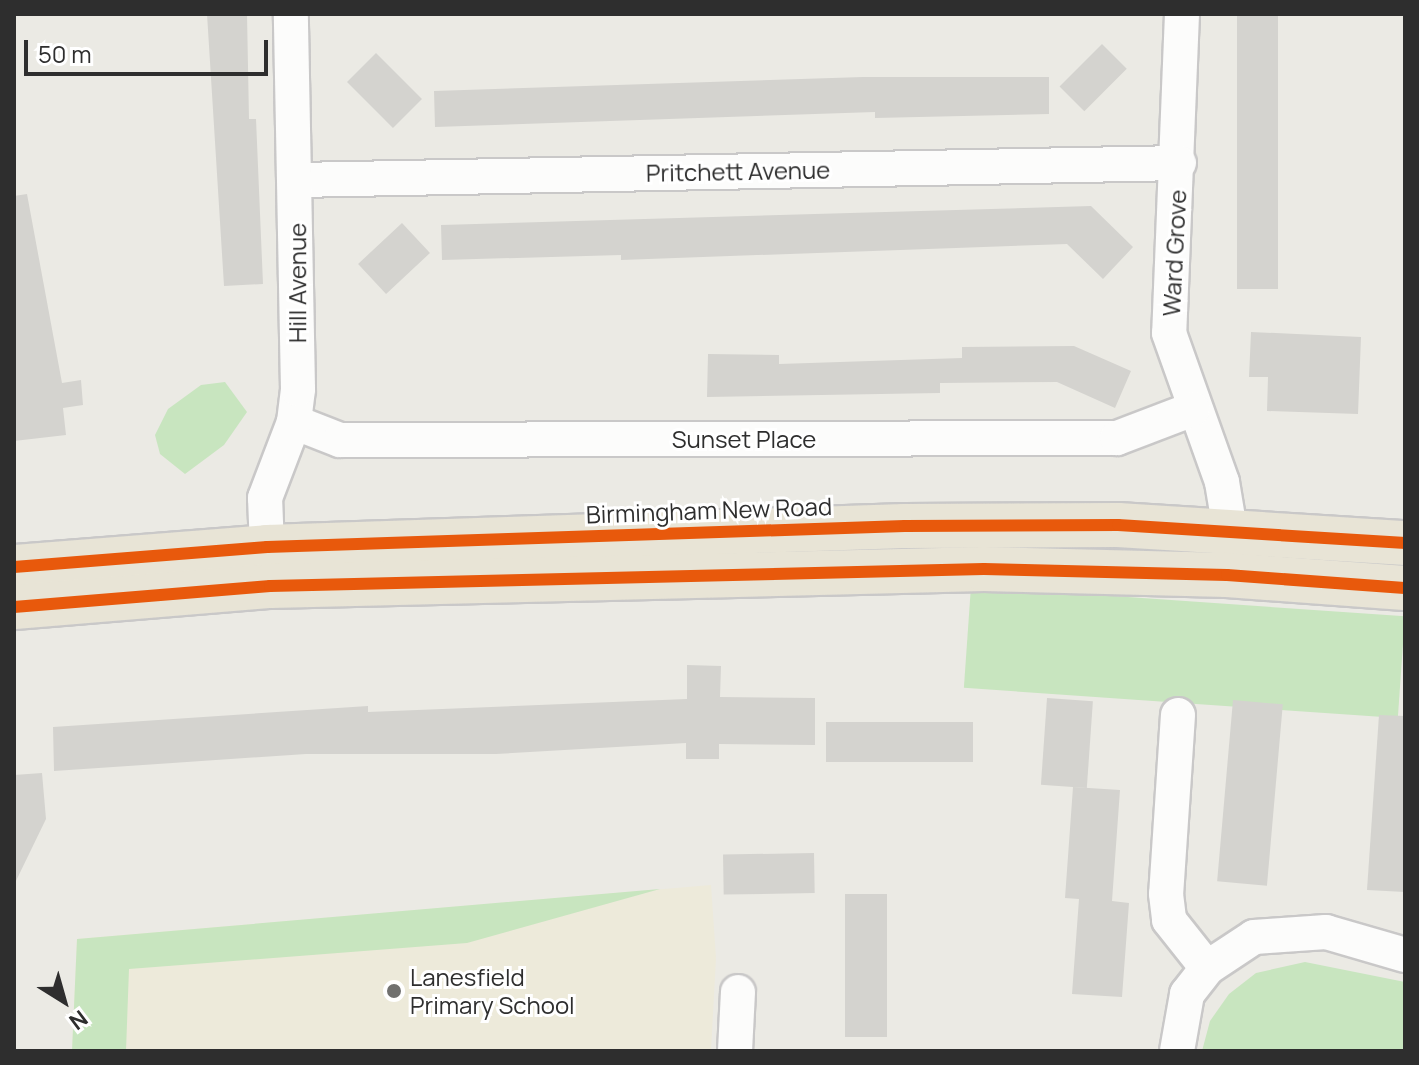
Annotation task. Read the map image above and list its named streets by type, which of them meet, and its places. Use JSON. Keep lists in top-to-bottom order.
{
  "streets": {
    "highway": ["Birmingham New Road"],
    "street": [
      "Pritchett Avenue",
      "Ward Grove",
      "Hill Avenue",
      "Sunset Place"
    ]
  },
  "crossings": [
    ["Pritchett Avenue", "Ward Grove"],
    ["Pritchett Avenue", "Hill Avenue"],
    ["Ward Grove", "Sunset Place"],
    ["Ward Grove", "Birmingham New Road"],
    ["Hill Avenue", "Sunset Place"],
    ["Hill Avenue", "Birmingham New Road"]
  ],
  "places": ["Lanesfield Primary School"],
  "scale_bar": "50 m",
  "north": "bottom right"
}
